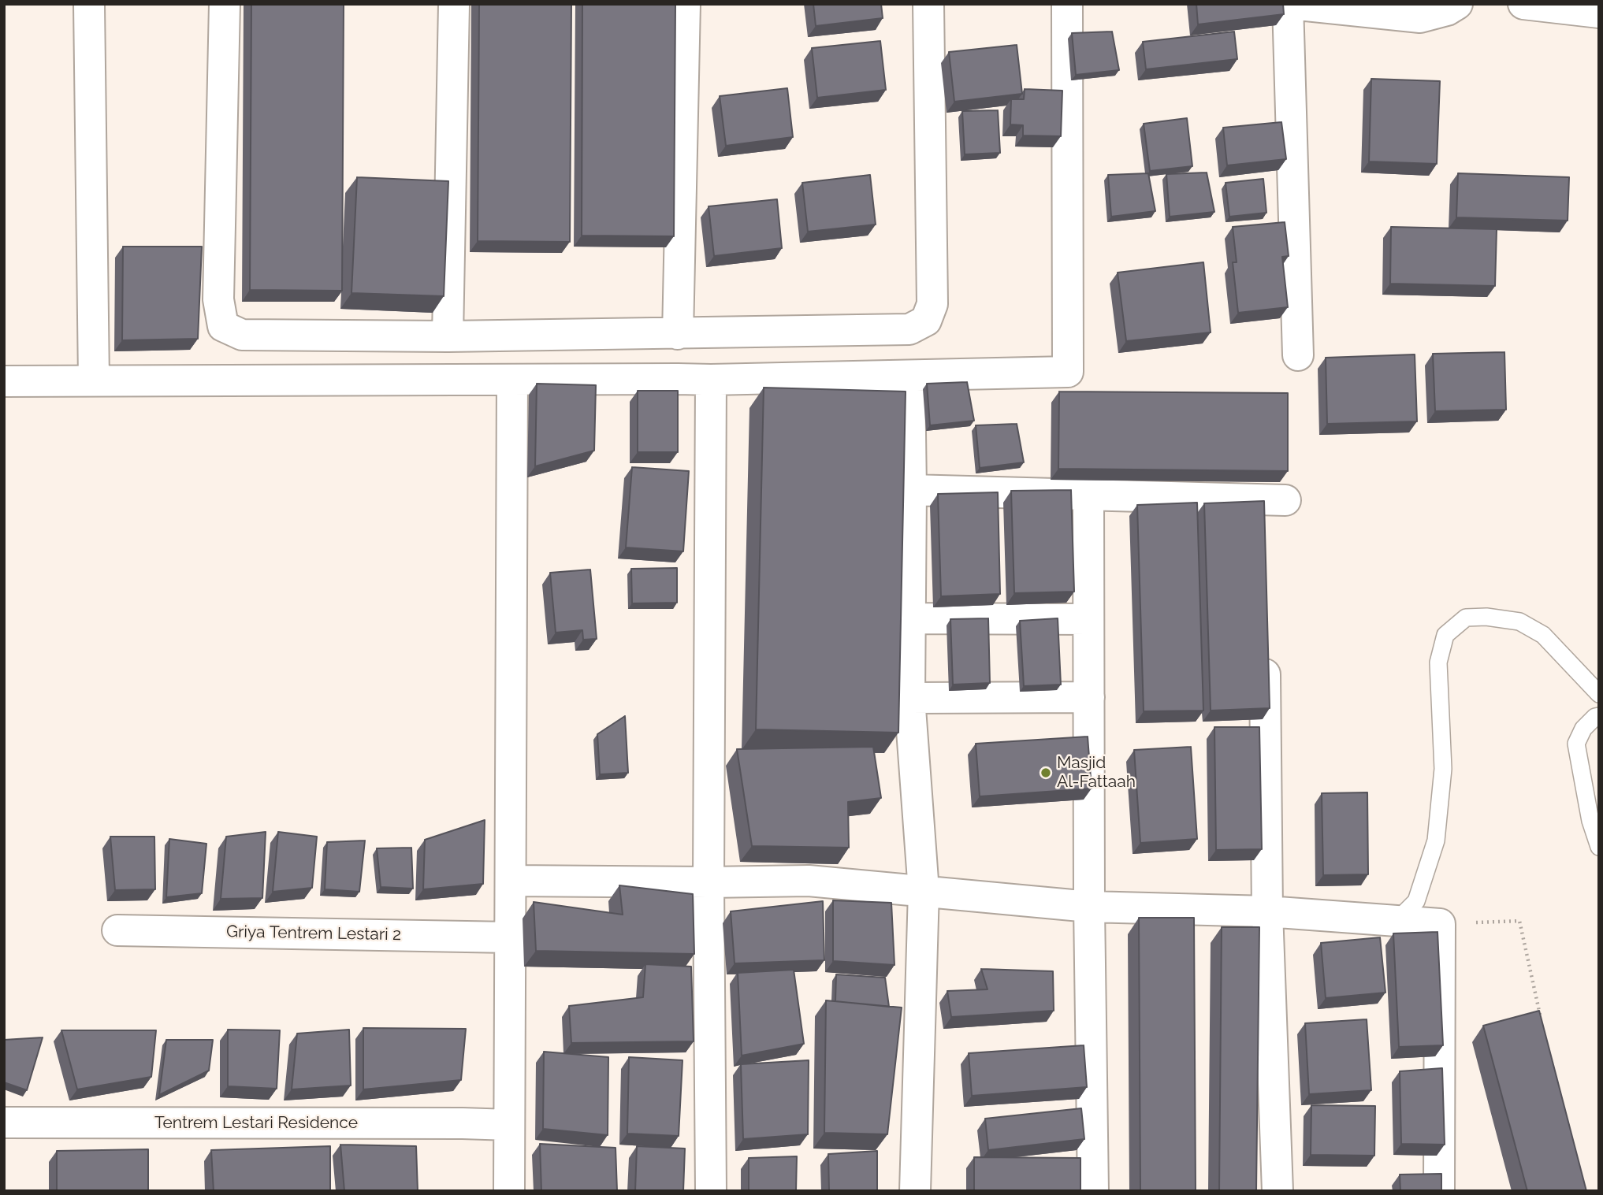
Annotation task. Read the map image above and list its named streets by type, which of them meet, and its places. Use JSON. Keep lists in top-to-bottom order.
{
  "streets": {
    "street": ["Griya Tentrem Lestari 2", "Tentrem Lestari Residence"]
  },
  "places": ["Masjid Al-Fattaah"]
}
